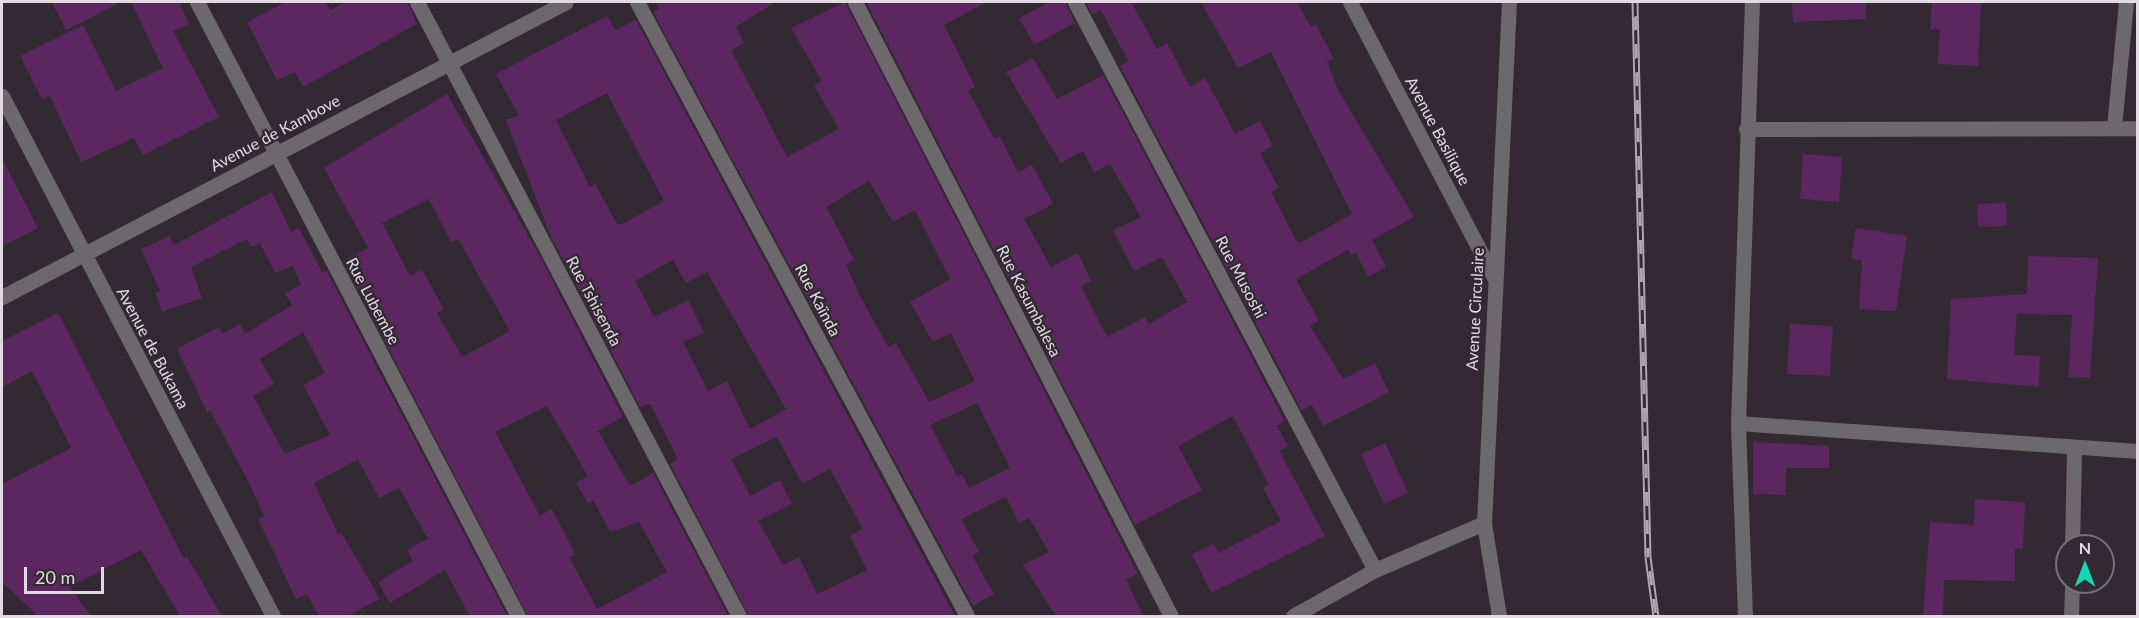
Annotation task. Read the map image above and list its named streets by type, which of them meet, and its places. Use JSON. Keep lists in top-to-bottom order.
{
  "streets": {
    "street": [
      "Avenue Basilique",
      "Avenue de Kambove",
      "Rue Musoshi",
      "Rue Kaïnda",
      "Rue Lubembe",
      "Rue Tshisenda",
      "Rue Kasumbalesa",
      "Avenue Circulaire",
      "Avenue de Bukama"
    ]
  },
  "crossings": [
    ["Avenue Basilique", "Avenue Circulaire"],
    ["Avenue de Kambove", "Rue Lubembe"],
    ["Avenue de Kambove", "Rue Tshisenda"],
    ["Avenue de Kambove", "Avenue de Bukama"]
  ],
  "scale_bar": "20 m",
  "north": "top"
}
